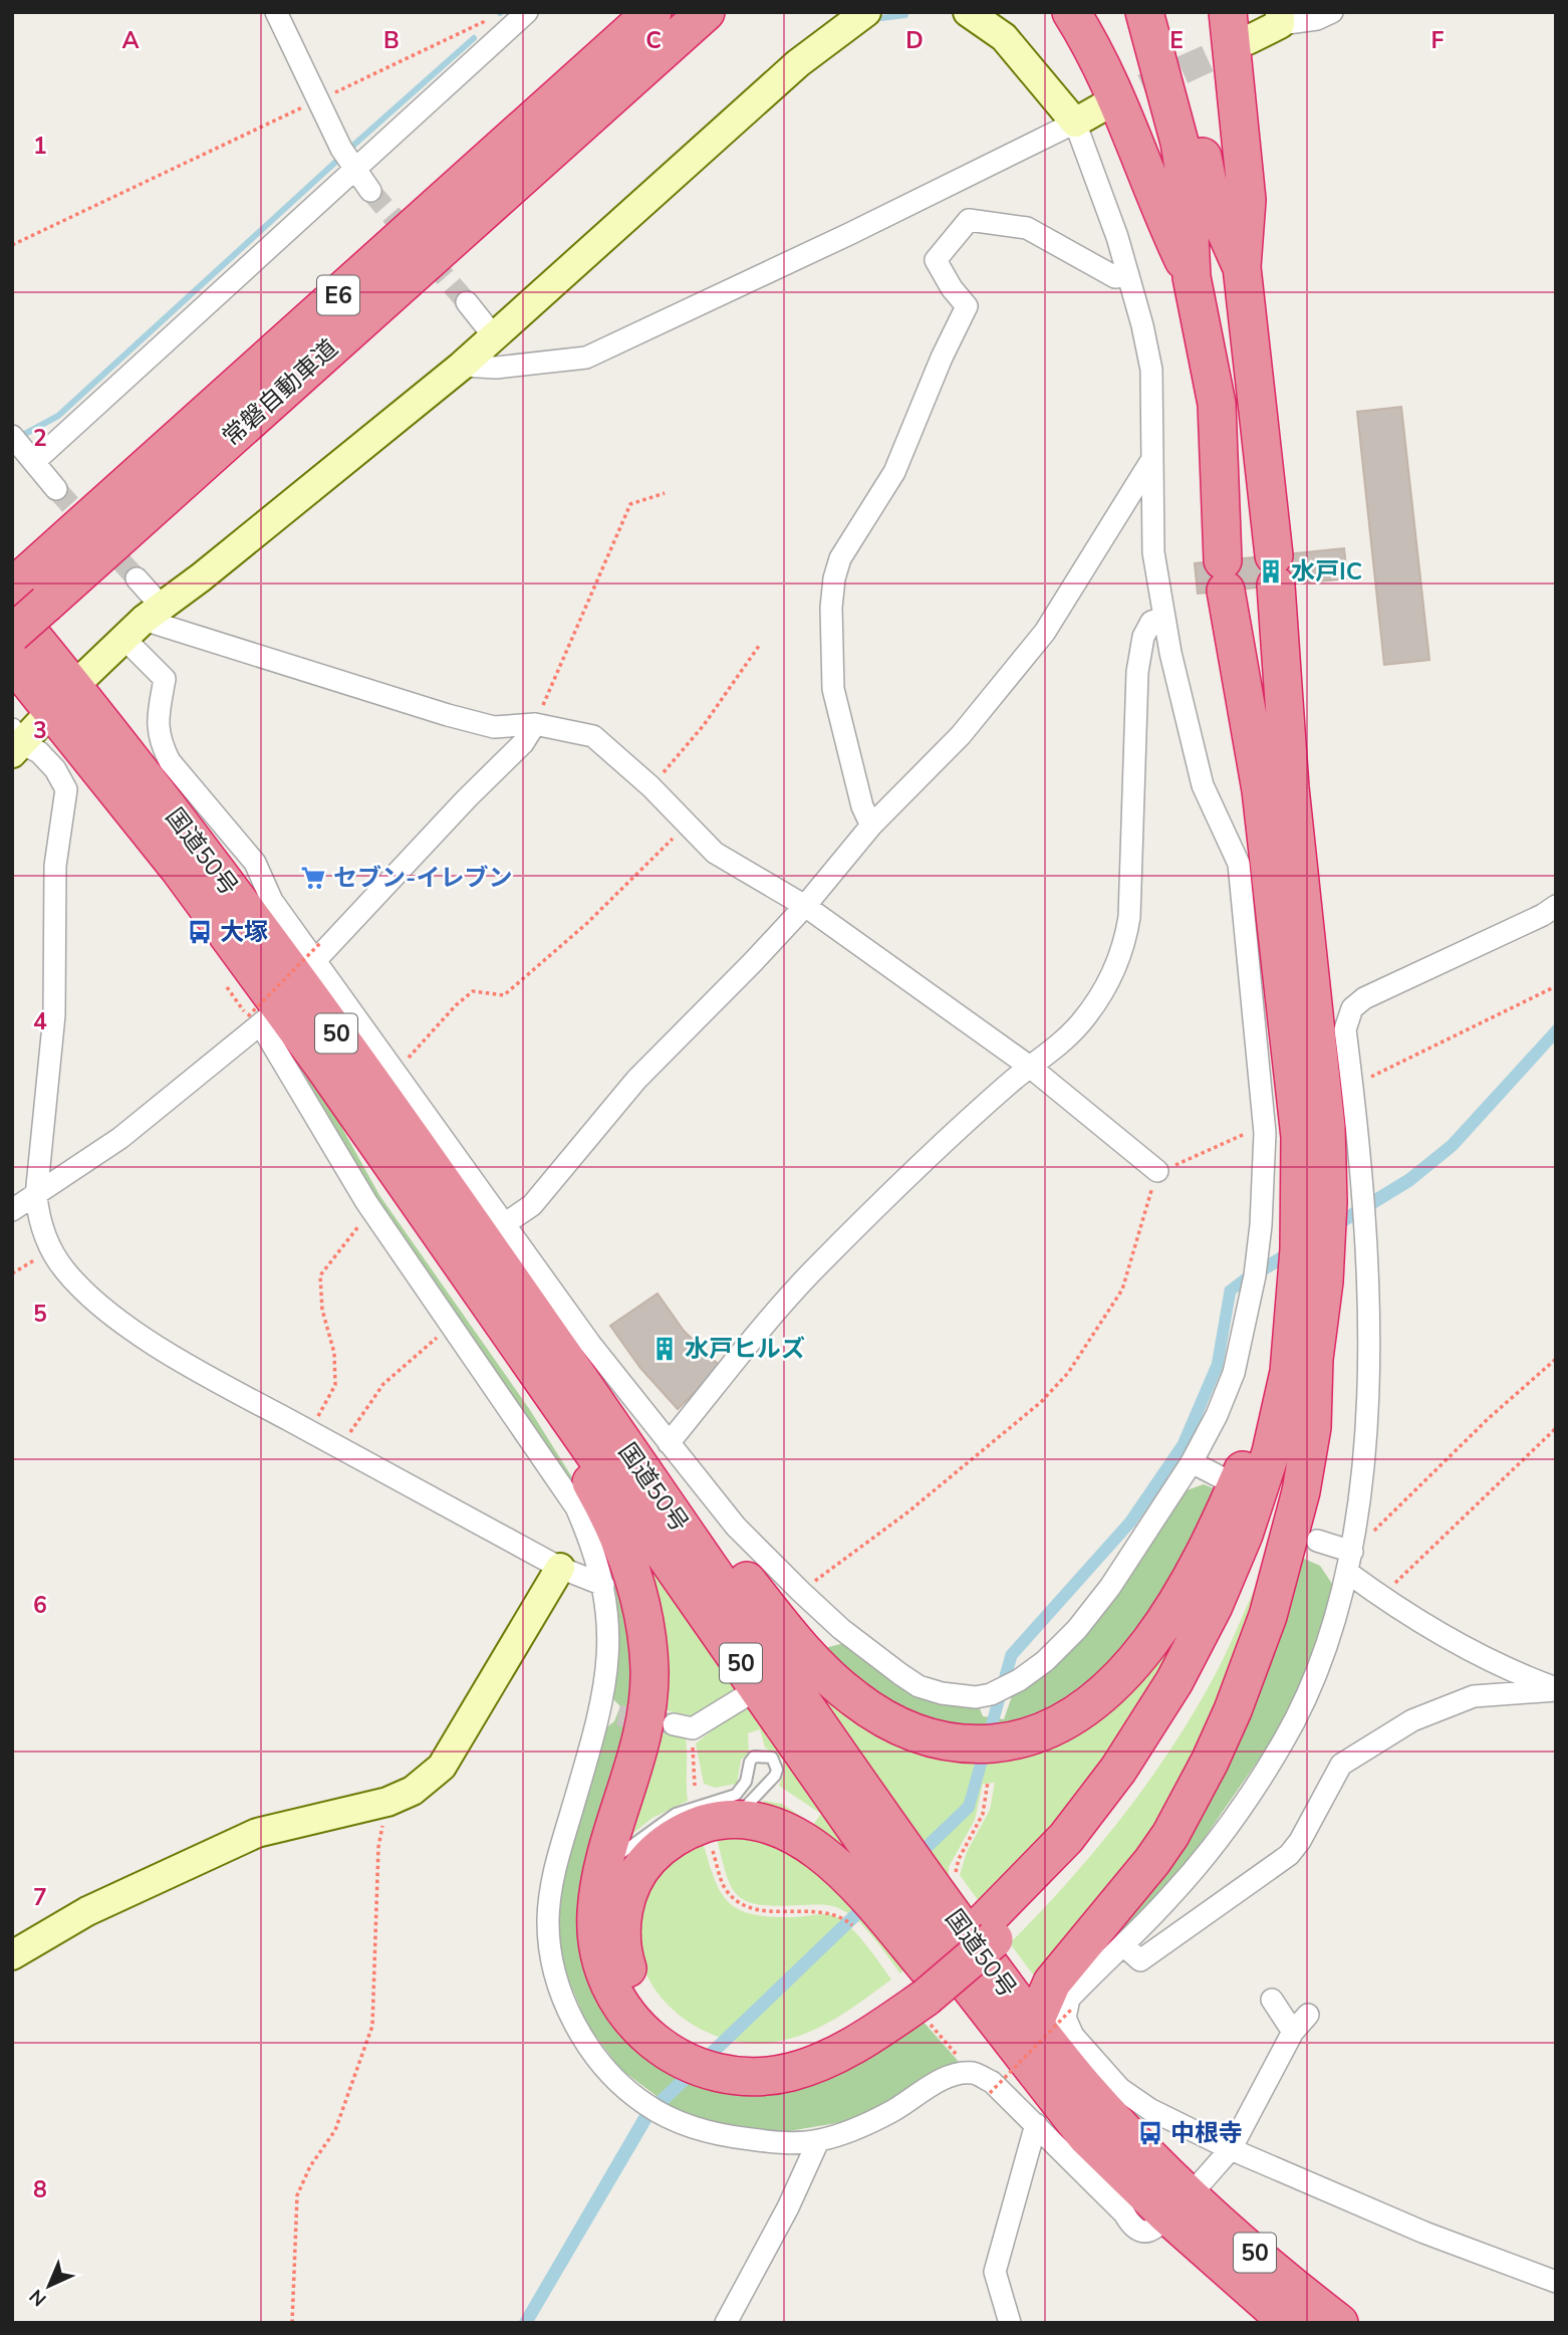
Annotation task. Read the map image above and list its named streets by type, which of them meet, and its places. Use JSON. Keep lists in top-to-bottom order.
{
  "streets": {
    "highway": [
      "E6",
      "常磐自動車道",
      "国道50号",
      "50"
    ]
  },
  "crossings": [
    ["常磐自動車道", "国道50号"]
  ],
  "places": {
    "building": ["水戸IC", "水戸ヒルズ"],
    "supermarket": ["セブン-イレブン"],
    "bus stop": ["大塚", "中根寺"]
  },
  "north": "bottom left",
  "grid": {
    "columns": [
      "A",
      "B",
      "C",
      "D",
      "E",
      "F"
    ],
    "rows": [
      "1",
      "2",
      "3",
      "4",
      "5",
      "6",
      "7",
      "8"
    ]
  }
}
